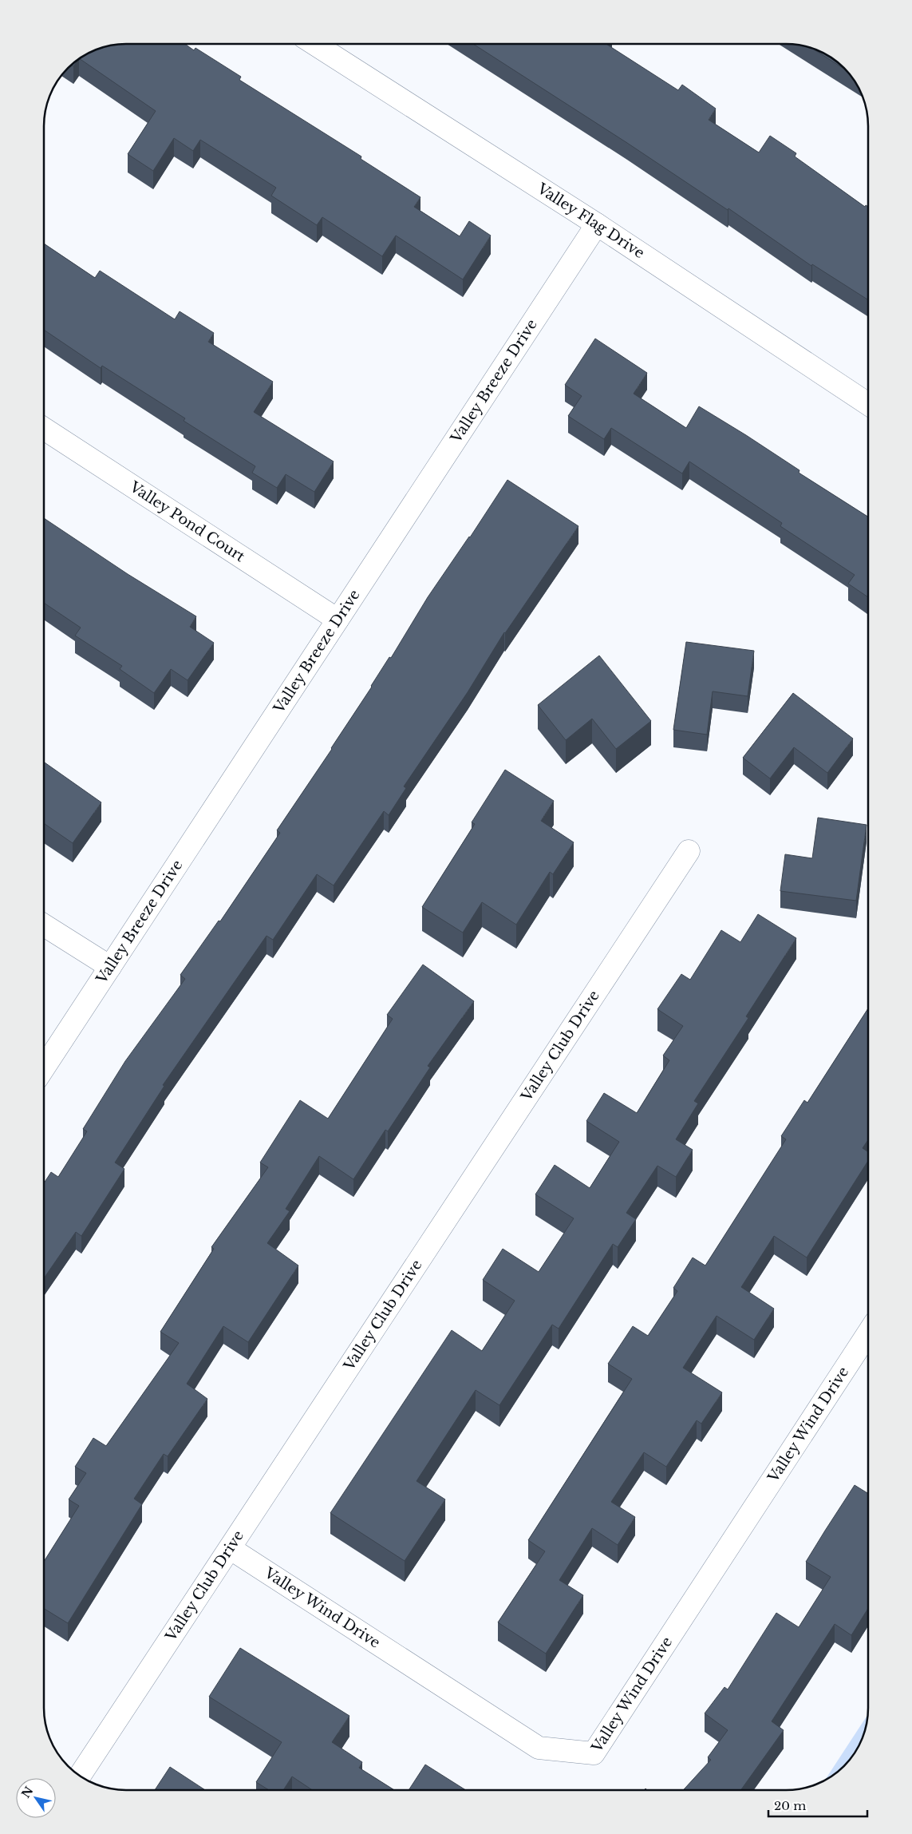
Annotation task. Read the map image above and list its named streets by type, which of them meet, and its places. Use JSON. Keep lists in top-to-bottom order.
{
  "streets": {
    "street": [
      "Valley Flag Drive",
      "Valley Breeze Drive",
      "Valley Pond Court",
      "Valley Club Drive",
      "Valley Wind Drive"
    ]
  },
  "crossings": [
    ["Valley Flag Drive", "Valley Breeze Drive"],
    ["Valley Breeze Drive", "Valley Pond Court"],
    ["Valley Club Drive", "Valley Wind Drive"]
  ],
  "scale_bar": "20 m",
  "north": "top left"
}
